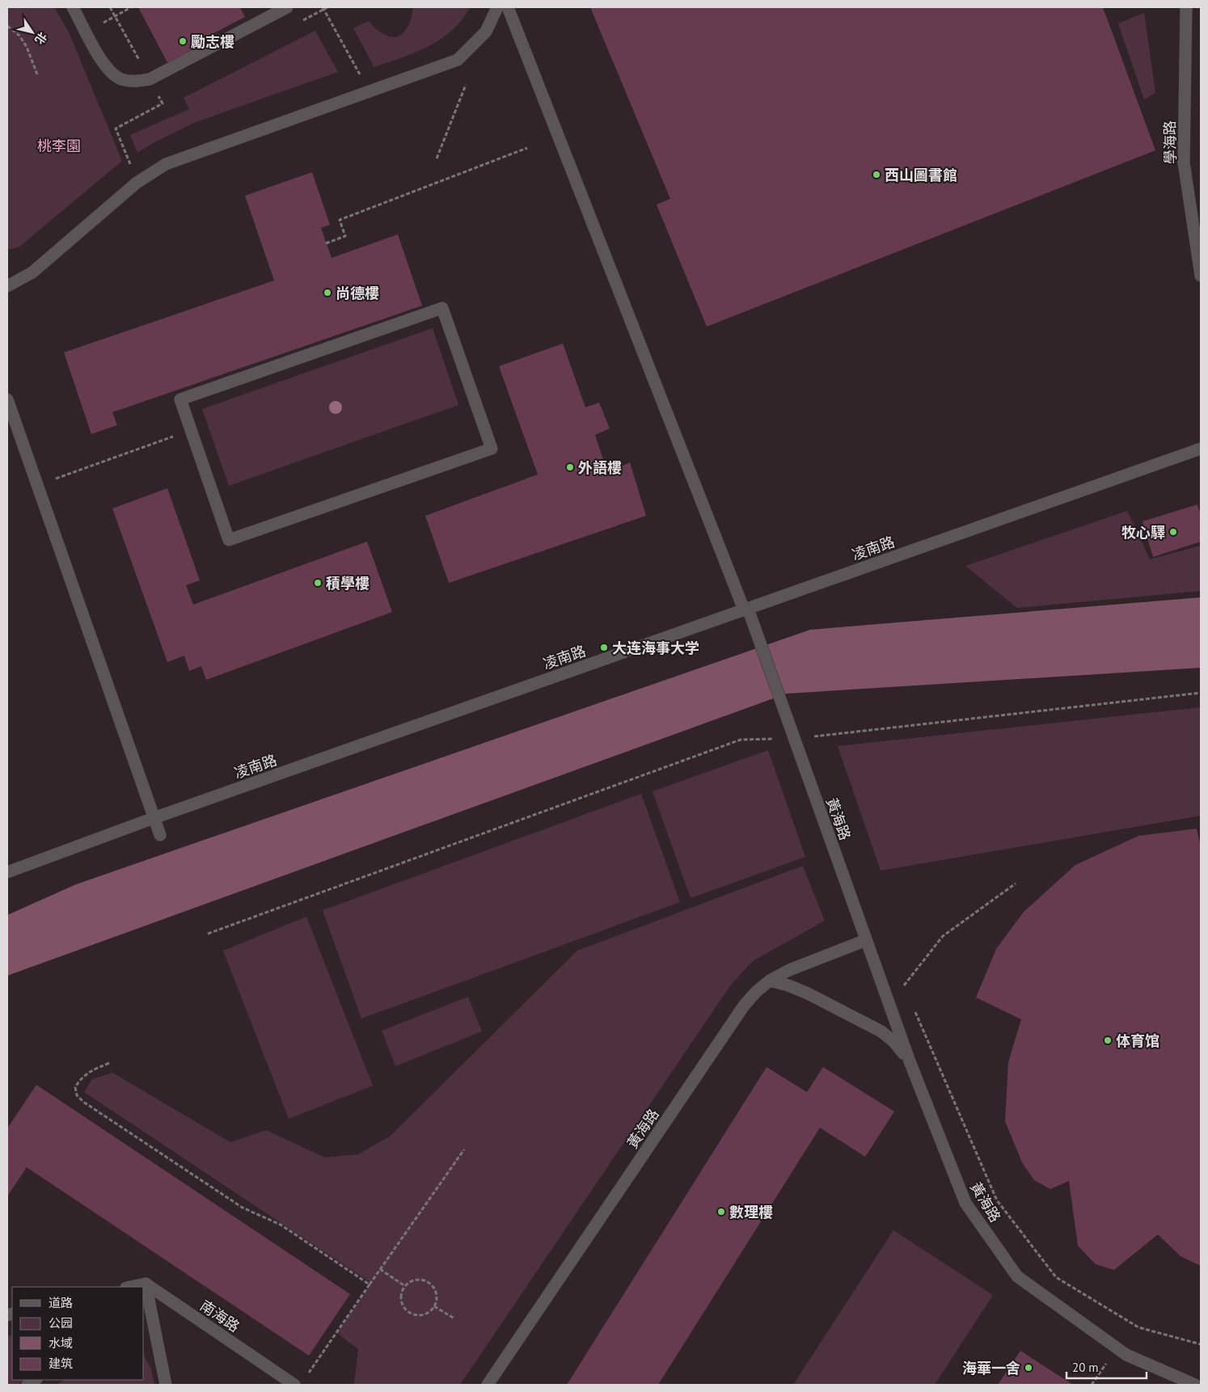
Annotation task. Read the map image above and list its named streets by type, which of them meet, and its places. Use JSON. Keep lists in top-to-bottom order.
{
  "streets": {
    "street": [
      "學海路",
      "凌南路",
      "黃海路",
      "南海路"
    ]
  },
  "crossings": [
    ["凌南路", "黃海路"]
  ],
  "parks": ["桃李園"],
  "places": [
    "勵志樓",
    "西山圖書館",
    "尚德樓",
    "外語樓",
    "牧心驛",
    "積學樓",
    "大连海事大学",
    "体育馆",
    "數理樓",
    "海華一舍"
  ],
  "legend": [
    "道路",
    "公园",
    "水域",
    "建筑"
  ],
  "scale_bar": "20 m",
  "north": "bottom right"
}
